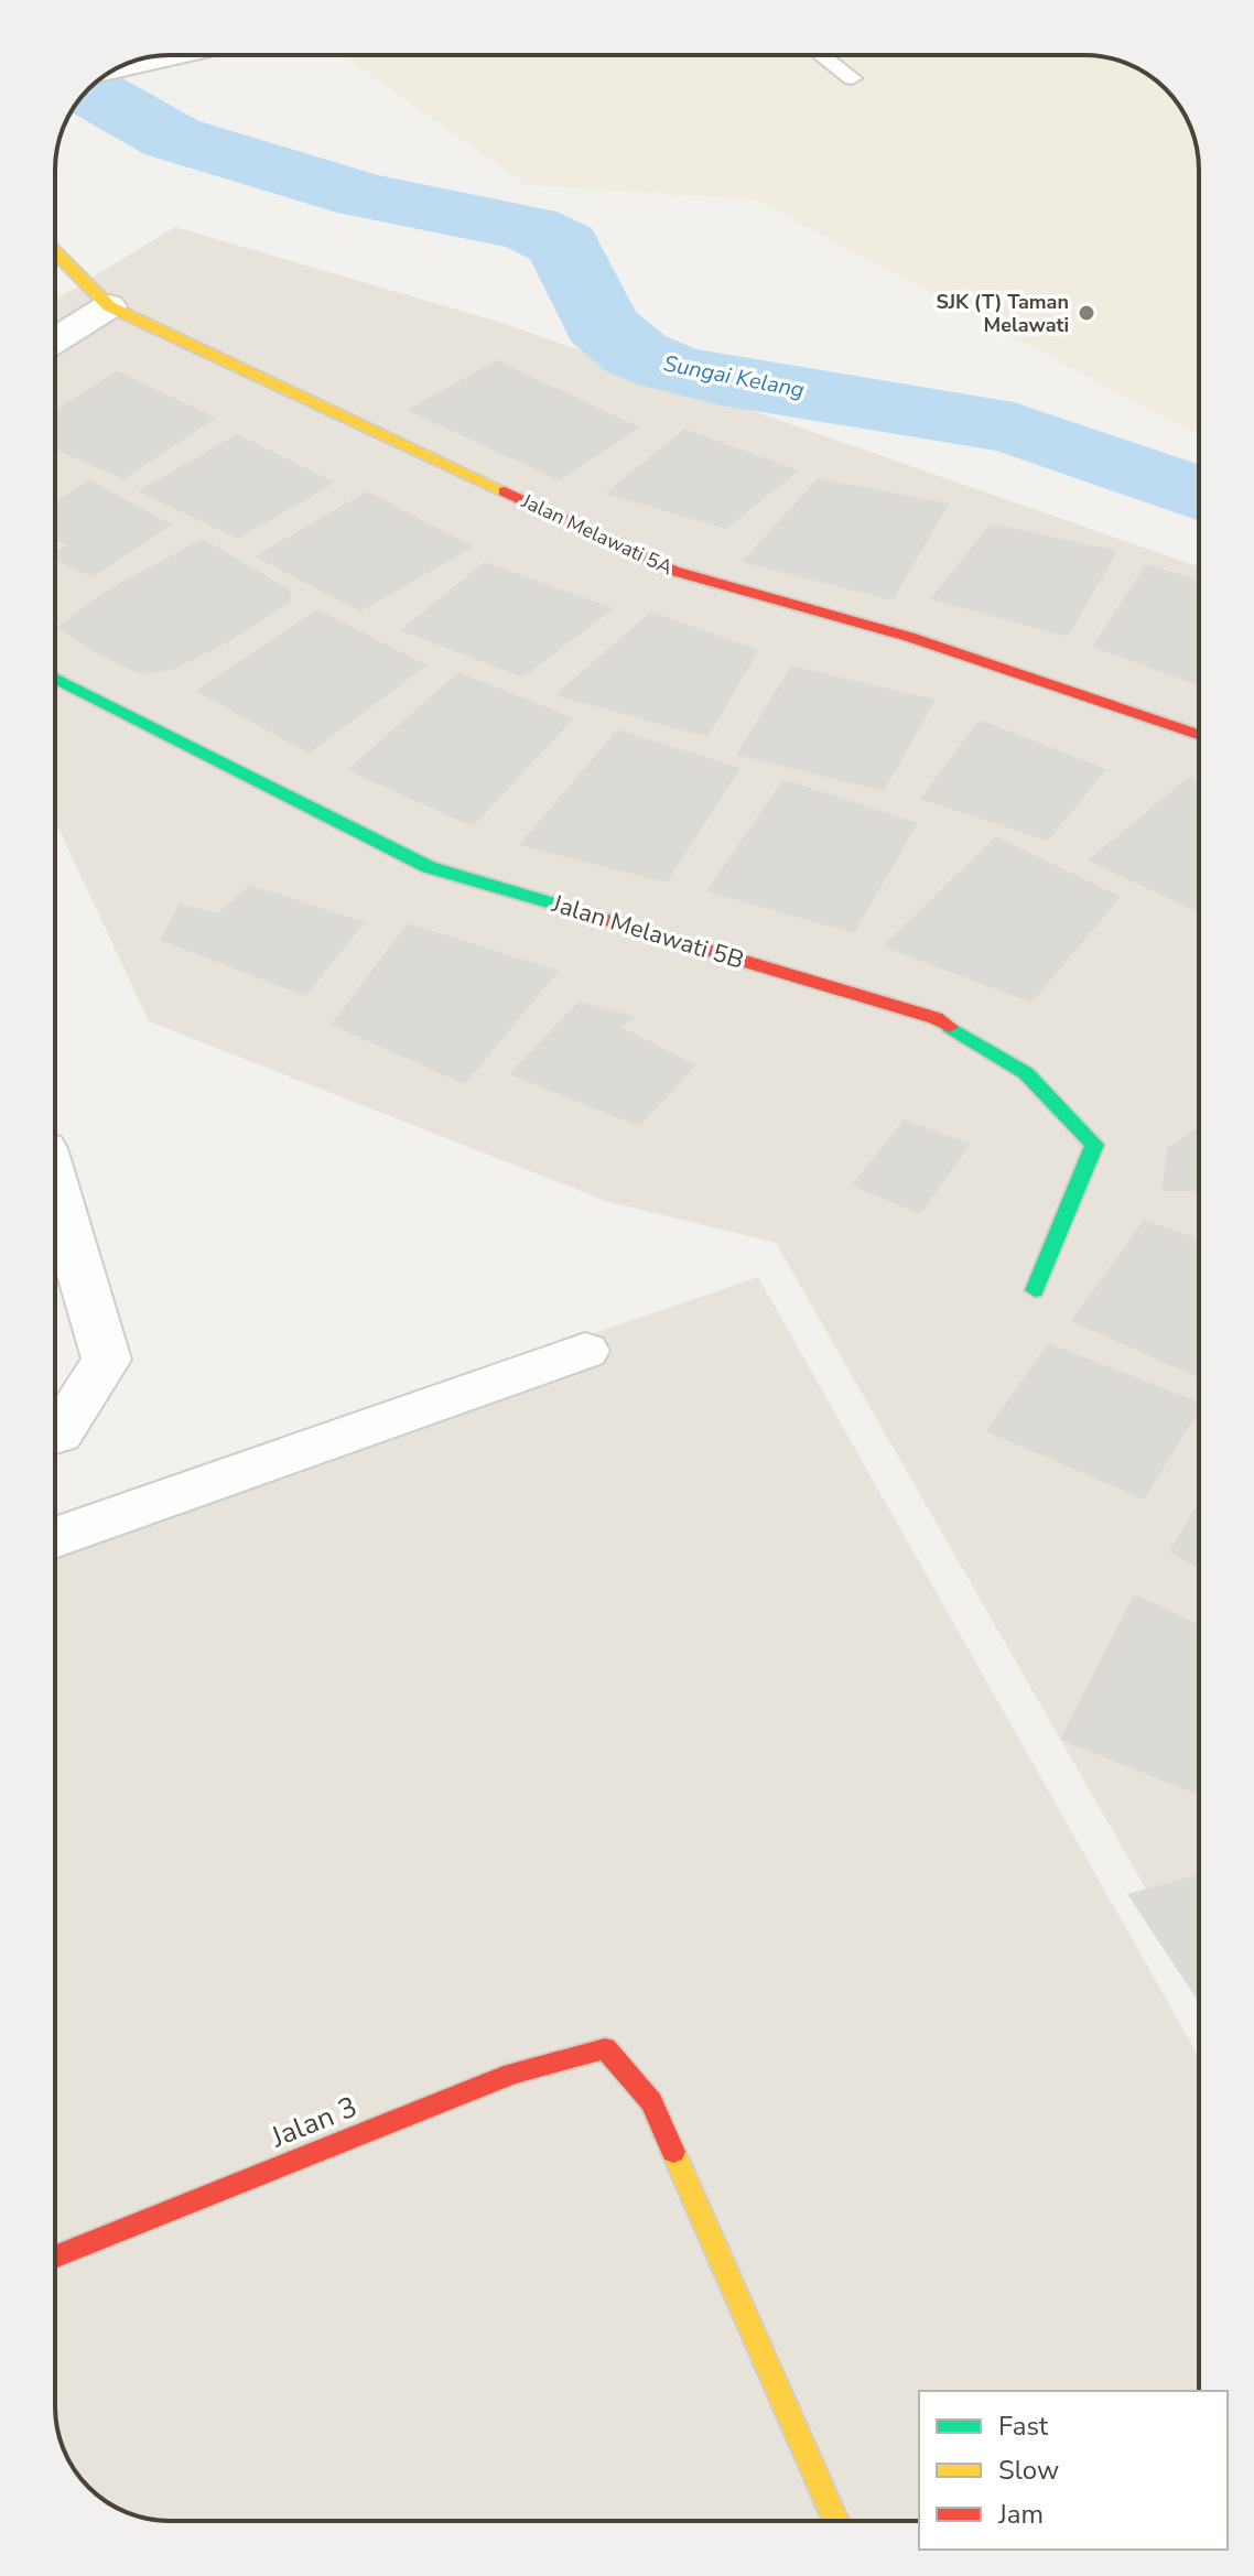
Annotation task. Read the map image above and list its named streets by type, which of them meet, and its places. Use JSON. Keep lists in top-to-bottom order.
{
  "streets": {
    "street": ["Jalan Melawati 5A", "Jalan Melawati 5B", "Jalan 3"]
  },
  "water": ["Sungai Kelang"],
  "places": ["SJK (T) Taman Melawati"],
  "legend": ["Fast", "Slow", "Jam"]
}
